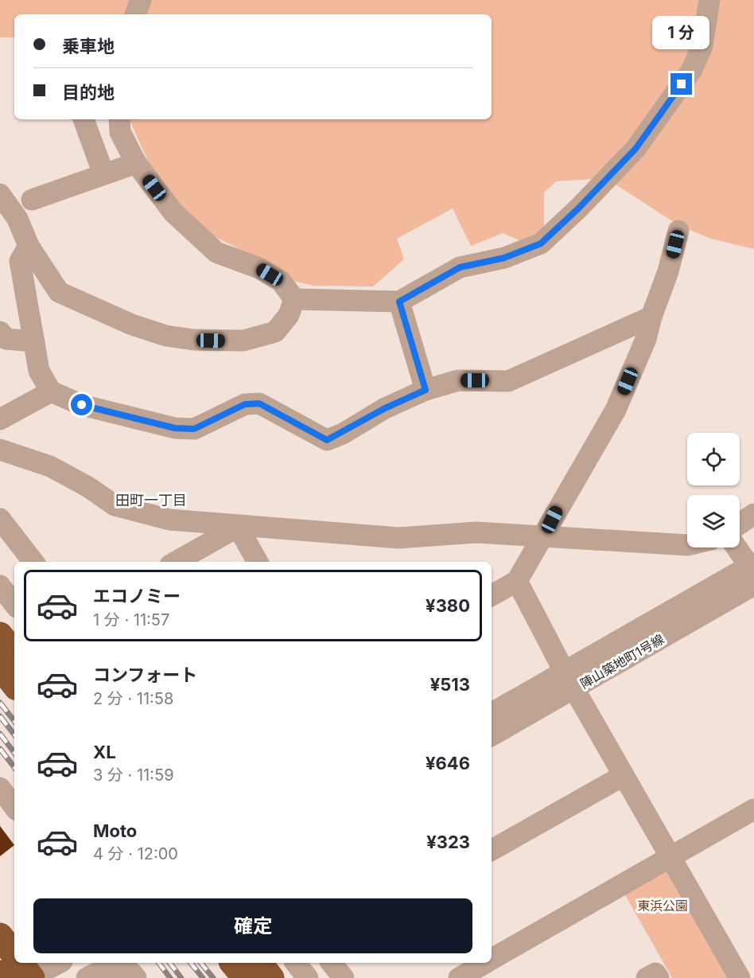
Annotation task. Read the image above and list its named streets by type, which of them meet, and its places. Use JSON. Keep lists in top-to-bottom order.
{
  "streets": {
    "street": ["陣山築地町1号線"]
  },
  "districts": ["田町一丁目"],
  "parks": ["東浜公園"],
  "page": {
    "banner": ["乗車地", "目的地"],
    "bubble": "1 分",
    "list": [
      {
        "name": "エコノミー",
        "note": "1 分 · 11:57",
        "value": "¥380"
      },
      {
        "name": "コンフォート",
        "note": "2 分 · 11:58",
        "value": "¥513"
      },
      {
        "name": "XL",
        "note": "3 分 · 11:59",
        "value": "¥646"
      },
      {
        "name": "Moto",
        "note": "4 分 · 12:00",
        "value": "¥323"
      }
    ],
    "buttons": "確定"
  }
}
